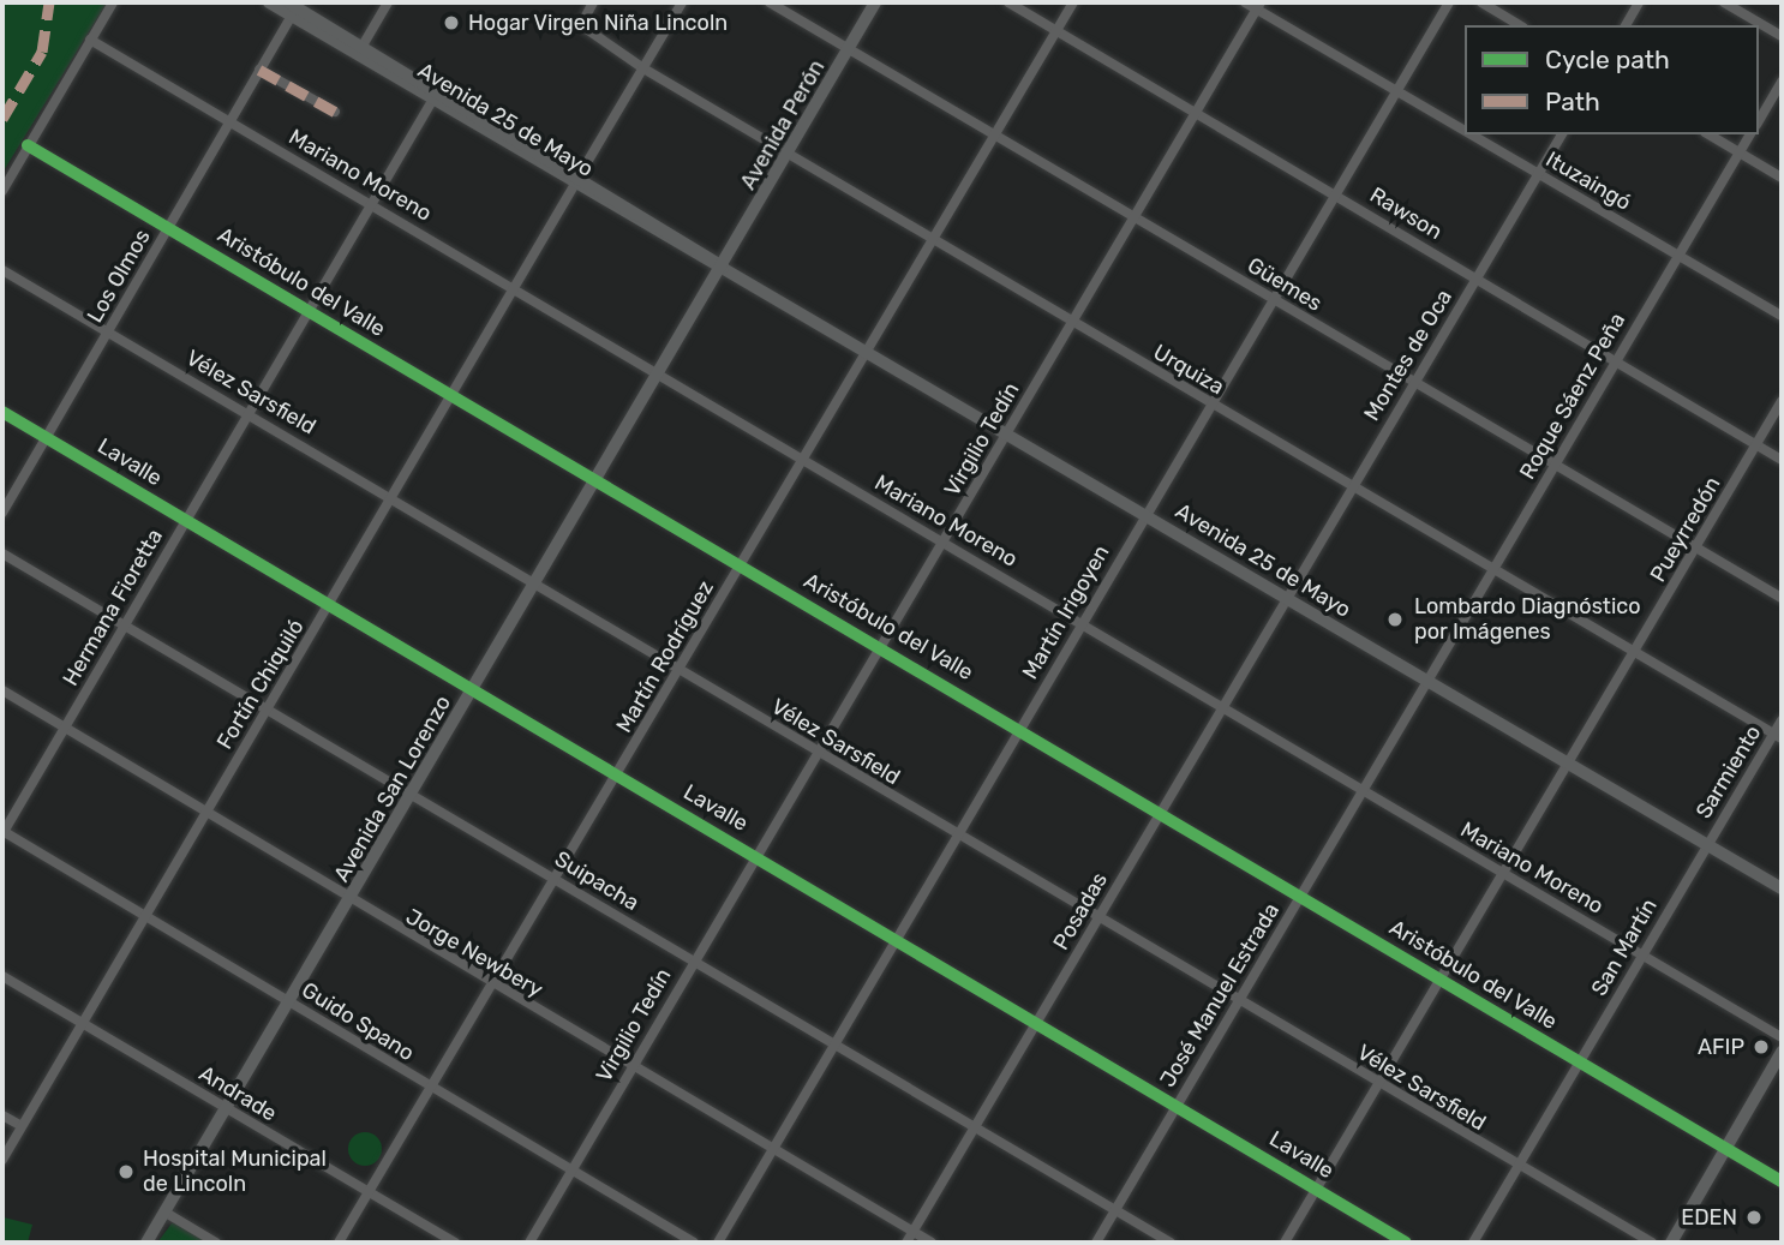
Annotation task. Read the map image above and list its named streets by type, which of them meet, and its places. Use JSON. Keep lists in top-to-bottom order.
{
  "streets": {
    "main road": ["Avenida 25 de Mayo", "Avenida Perón", "Avenida San Lorenzo"],
    "street": [
      "Mariano Moreno",
      "Ituzaingó",
      "Rawson",
      "Los Olmos",
      "Aristóbulo del Valle",
      "Güemes",
      "Montes de Oca",
      "Urquiza",
      "Vélez Sarsfield",
      "Roque Sáenz Peña",
      "Virgilio Tedín",
      "Lavalle",
      "Pueyrredón",
      "Hermana Fioretta",
      "Martín Irigoyen",
      "Martín Rodríguez",
      "Fortín Chiquiló",
      "Sarmiento",
      "Suipacha",
      "Posadas",
      "San Martín",
      "Jorge Newbery",
      "José Manuel Estrada",
      "Guido Spano",
      "Andrade"
    ]
  },
  "crossings": [
    ["Avenida 25 de Mayo", "Avenida Perón"],
    ["Avenida 25 de Mayo", "Los Olmos"],
    ["Avenida 25 de Mayo", "Montes de Oca"],
    ["Avenida 25 de Mayo", "Roque Sáenz Peña"],
    ["Avenida 25 de Mayo", "Virgilio Tedín"],
    ["Avenida 25 de Mayo", "Pueyrredón"],
    ["Avenida 25 de Mayo", "Hermana Fioretta"],
    ["Avenida 25 de Mayo", "Martín Irigoyen"],
    ["Avenida 25 de Mayo", "Martín Rodríguez"],
    ["Avenida 25 de Mayo", "Fortín Chiquiló"],
    ["Avenida 25 de Mayo", "Sarmiento"],
    ["Avenida 25 de Mayo", "Avenida San Lorenzo"],
    ["Avenida 25 de Mayo", "Posadas"],
    ["Avenida 25 de Mayo", "San Martín"],
    ["Avenida 25 de Mayo", "José Manuel Estrada"],
    ["Avenida Perón", "Güemes"],
    ["Avenida Perón", "Urquiza"],
    ["Avenida Perón", "Avenida San Lorenzo"],
    ["Mariano Moreno", "Los Olmos"],
    ["Mariano Moreno", "Virgilio Tedín"],
    ["Mariano Moreno", "Pueyrredón"],
    ["Mariano Moreno", "Hermana Fioretta"],
    ["Mariano Moreno", "Martín Irigoyen"],
    ["Mariano Moreno", "Martín Rodríguez"],
    ["Mariano Moreno", "Fortín Chiquiló"],
    ["Mariano Moreno", "Avenida San Lorenzo"],
    ["Mariano Moreno", "Posadas"],
    ["Mariano Moreno", "San Martín"],
    ["Mariano Moreno", "José Manuel Estrada"],
    ["Ituzaingó", "Montes de Oca"],
    ["Ituzaingó", "Roque Sáenz Peña"],
    ["Ituzaingó", "Virgilio Tedín"],
    ["Ituzaingó", "Martín Irigoyen"],
    ["Rawson", "Montes de Oca"],
    ["Rawson", "Roque Sáenz Peña"],
    ["Rawson", "Virgilio Tedín"],
    ["Rawson", "Pueyrredón"],
    ["Rawson", "Martín Irigoyen"],
    ["Rawson", "Martín Rodríguez"],
    ["Los Olmos", "Aristóbulo del Valle"],
    ["Los Olmos", "Vélez Sarsfield"],
    ["Los Olmos", "Lavalle"],
    ["Aristóbulo del Valle", "Virgilio Tedín"],
    ["Aristóbulo del Valle", "Pueyrredón"],
    ["Aristóbulo del Valle", "Hermana Fioretta"],
    ["Aristóbulo del Valle", "Martín Irigoyen"],
    ["Aristóbulo del Valle", "Martín Rodríguez"],
    ["Aristóbulo del Valle", "Fortín Chiquiló"],
    ["Aristóbulo del Valle", "Avenida San Lorenzo"],
    ["Aristóbulo del Valle", "Posadas"],
    ["Aristóbulo del Valle", "San Martín"],
    ["Aristóbulo del Valle", "José Manuel Estrada"],
    ["Güemes", "Montes de Oca"],
    ["Güemes", "Roque Sáenz Peña"],
    ["Güemes", "Virgilio Tedín"],
    ["Güemes", "Pueyrredón"],
    ["Güemes", "Martín Irigoyen"],
    ["Güemes", "Martín Rodríguez"],
    ["Montes de Oca", "Urquiza"],
    ["Montes de Oca", "Posadas"],
    ["Urquiza", "Roque Sáenz Peña"],
    ["Urquiza", "Virgilio Tedín"],
    ["Urquiza", "Pueyrredón"],
    ["Urquiza", "Martín Irigoyen"],
    ["Urquiza", "Martín Rodríguez"],
    ["Urquiza", "Fortín Chiquiló"],
    ["Urquiza", "Sarmiento"],
    ["Vélez Sarsfield", "Virgilio Tedín"],
    ["Vélez Sarsfield", "Pueyrredón"],
    ["Vélez Sarsfield", "Hermana Fioretta"],
    ["Vélez Sarsfield", "Martín Irigoyen"],
    ["Vélez Sarsfield", "Martín Rodríguez"],
    ["Vélez Sarsfield", "Fortín Chiquiló"],
    ["Vélez Sarsfield", "Avenida San Lorenzo"],
    ["Vélez Sarsfield", "Posadas"],
    ["Vélez Sarsfield", "San Martín"],
    ["Vélez Sarsfield", "José Manuel Estrada"],
    ["Roque Sáenz Peña", "José Manuel Estrada"],
    ["Virgilio Tedín", "Lavalle"],
    ["Virgilio Tedín", "Suipacha"],
    ["Virgilio Tedín", "Jorge Newbery"],
    ["Virgilio Tedín", "Guido Spano"],
    ["Lavalle", "Pueyrredón"],
    ["Lavalle", "Hermana Fioretta"],
    ["Lavalle", "Martín Irigoyen"],
    ["Lavalle", "Martín Rodríguez"],
    ["Lavalle", "Fortín Chiquiló"],
    ["Lavalle", "Avenida San Lorenzo"],
    ["Lavalle", "Posadas"],
    ["Lavalle", "José Manuel Estrada"],
    ["Hermana Fioretta", "Suipacha"],
    ["Hermana Fioretta", "Jorge Newbery"],
    ["Hermana Fioretta", "Guido Spano"],
    ["Martín Irigoyen", "Suipacha"],
    ["Martín Irigoyen", "Jorge Newbery"],
    ["Martín Rodríguez", "Suipacha"],
    ["Martín Rodríguez", "Jorge Newbery"],
    ["Martín Rodríguez", "Guido Spano"],
    ["Martín Rodríguez", "Andrade"],
    ["Fortín Chiquiló", "Suipacha"],
    ["Fortín Chiquiló", "Jorge Newbery"],
    ["Fortín Chiquiló", "Guido Spano"],
    ["Fortín Chiquiló", "Andrade"],
    ["Sarmiento", "San Martín"],
    ["Avenida San Lorenzo", "Suipacha"],
    ["Avenida San Lorenzo", "Jorge Newbery"],
    ["Avenida San Lorenzo", "Guido Spano"],
    ["Avenida San Lorenzo", "Andrade"],
    ["Suipacha", "Posadas"],
    ["Suipacha", "José Manuel Estrada"],
    ["Posadas", "Jorge Newbery"]
  ],
  "places": [
    "Hogar Virgen Niña Lincoln",
    "Lombardo Diagnóstico por Imágenes",
    "AFIP",
    "Hospital Municipal de Lincoln",
    "EDEN"
  ],
  "legend": ["Cycle path", "Path"]
}
